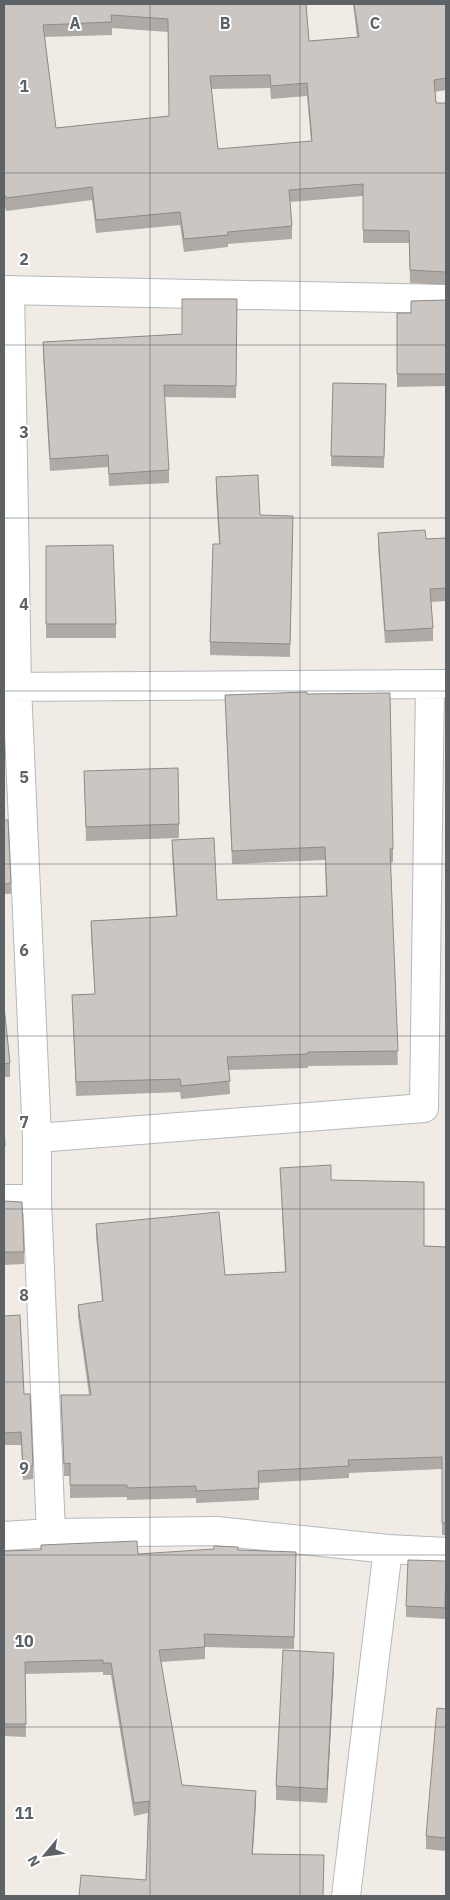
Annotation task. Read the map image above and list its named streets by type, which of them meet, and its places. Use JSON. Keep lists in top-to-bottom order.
{
  "north": "bottom left",
  "grid": {
    "columns": ["A", "B", "C"],
    "rows": [
      "1",
      "2",
      "3",
      "4",
      "5",
      "6",
      "7",
      "8",
      "9",
      "10",
      "11"
    ]
  }
}
